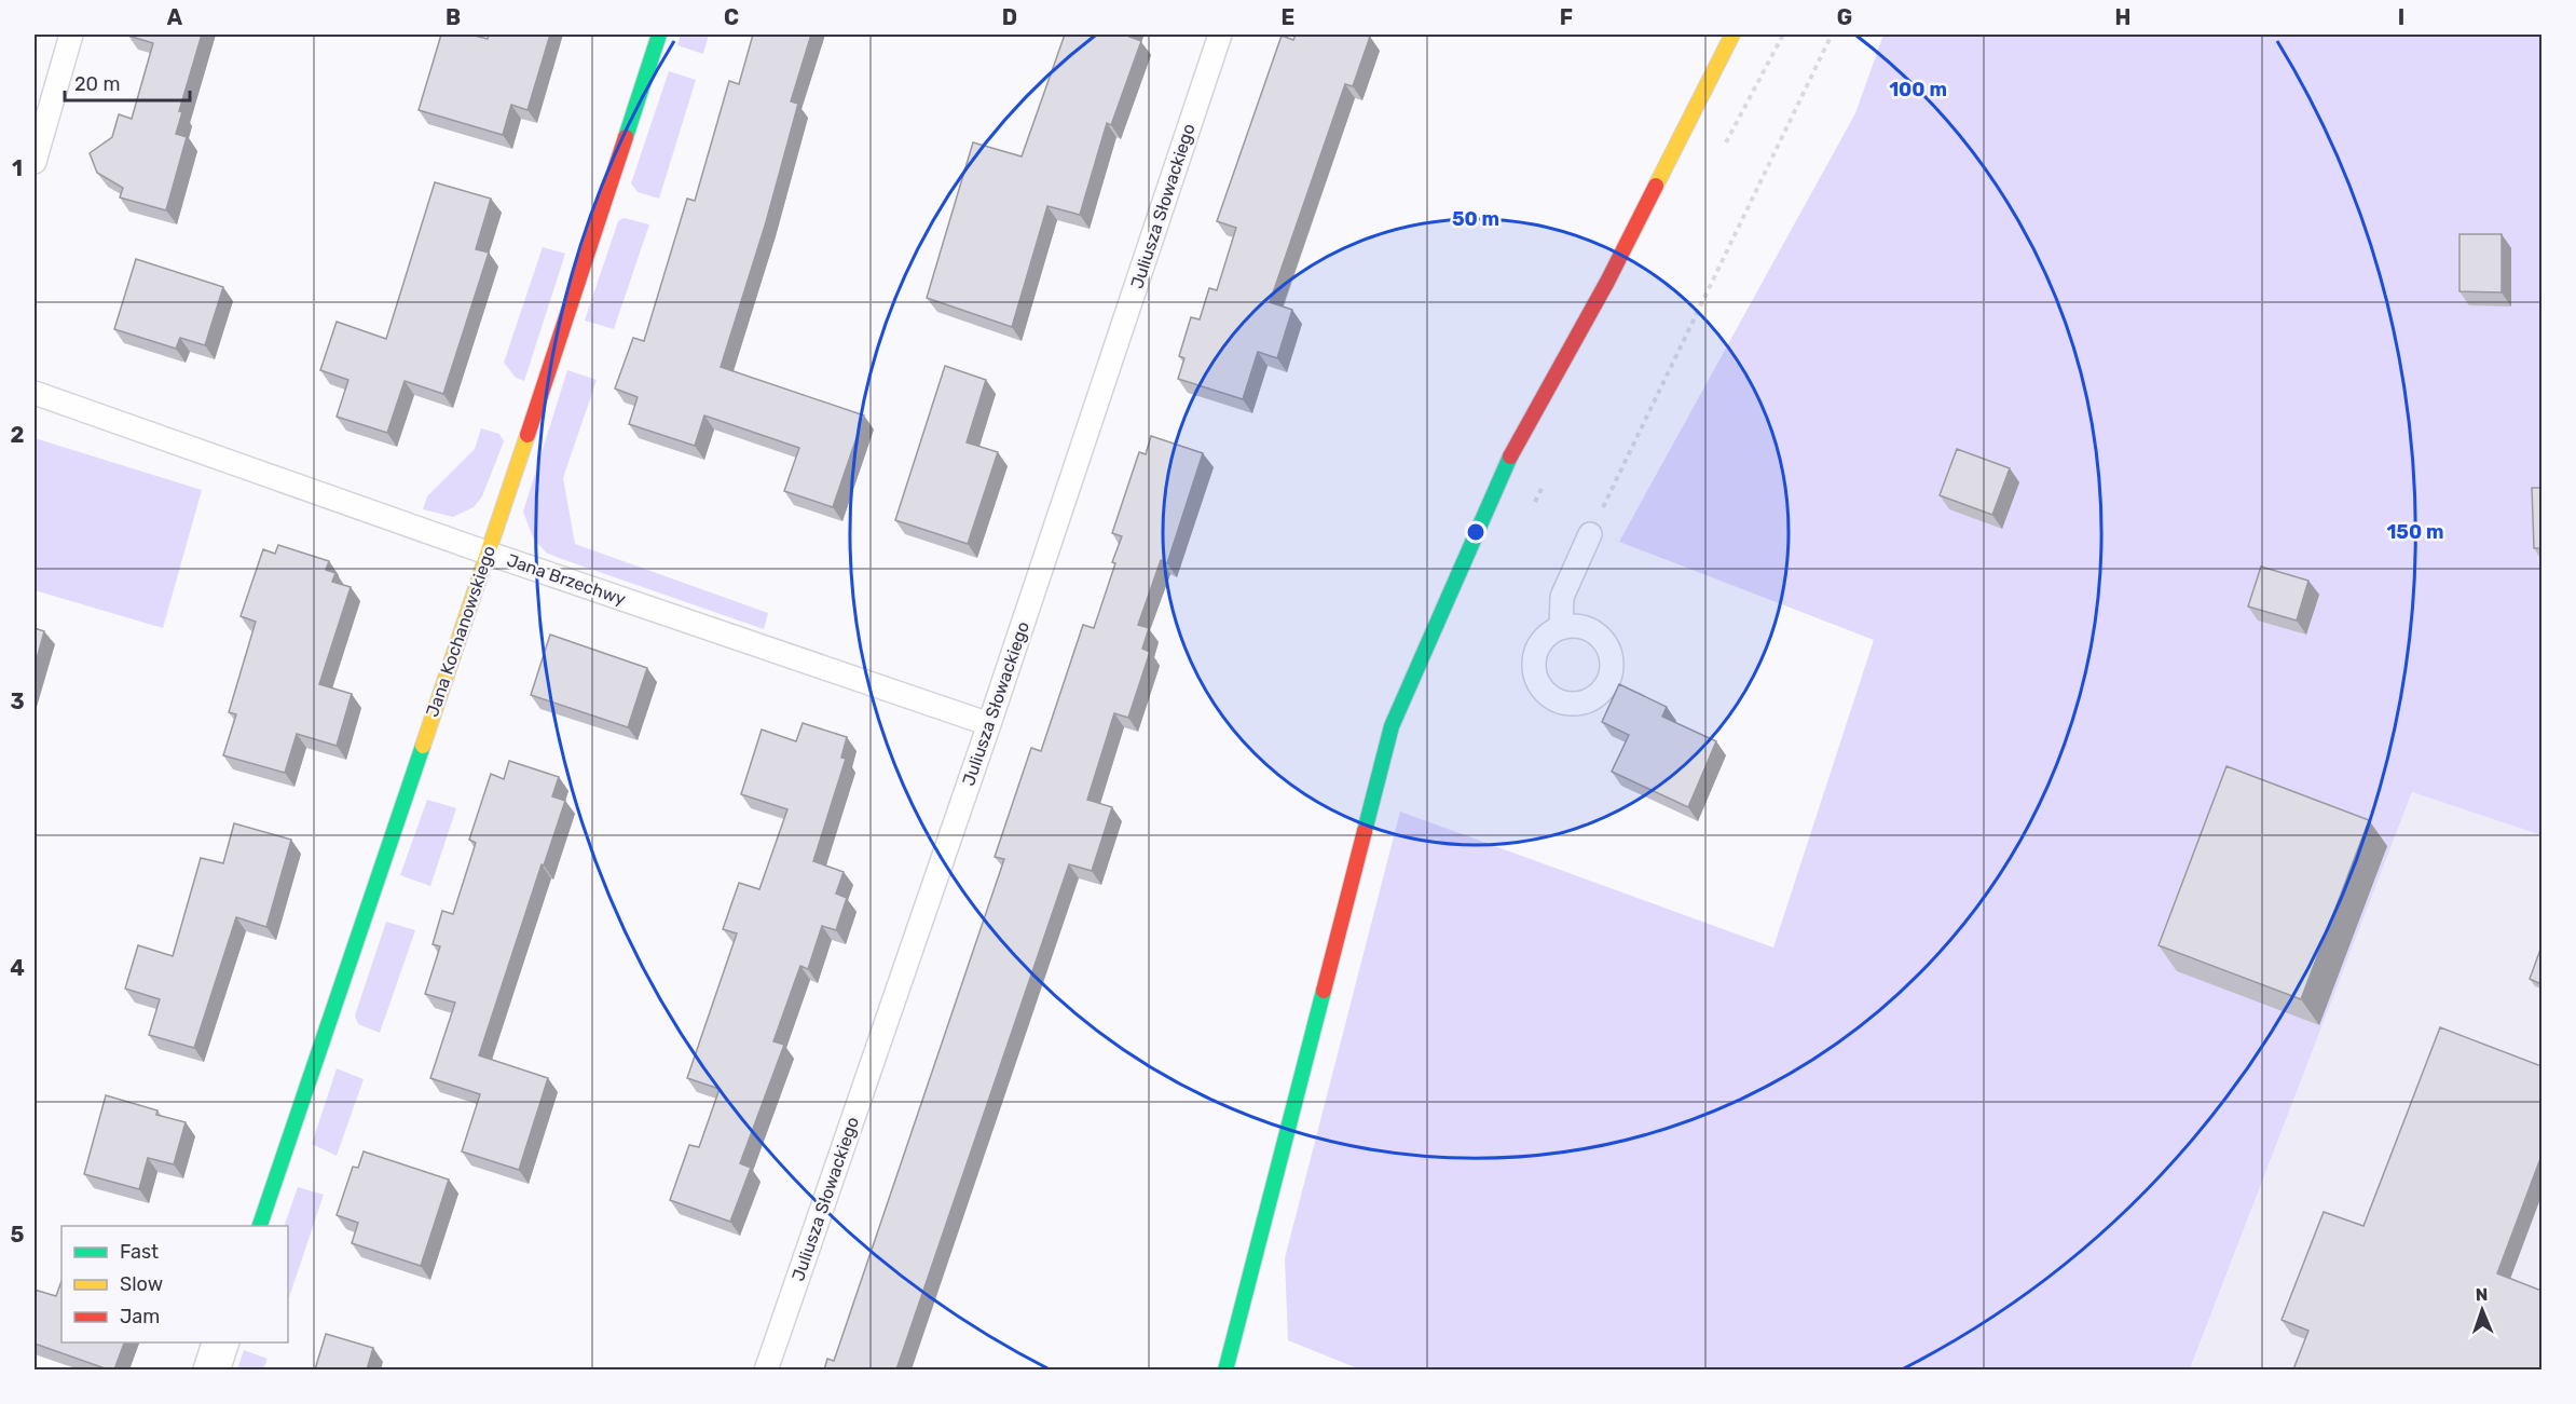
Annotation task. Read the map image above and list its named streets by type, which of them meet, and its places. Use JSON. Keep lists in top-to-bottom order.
{
  "streets": {
    "street": ["Jana Kochanowskiego"],
    "lane": ["Juliusza Słowackiego", "Jana Brzechwy"]
  },
  "crossings": [
    ["Juliusza Słowackiego", "Jana Brzechwy"],
    ["Jana Brzechwy", "Jana Kochanowskiego"]
  ],
  "legend": ["Fast", "Slow", "Jam"],
  "scale_bar": "20 m",
  "north": "top",
  "grid": {
    "columns": [
      "A",
      "B",
      "C",
      "D",
      "E",
      "F",
      "G",
      "H",
      "I"
    ],
    "rows": [
      "1",
      "2",
      "3",
      "4",
      "5"
    ]
  },
  "rings": ["100 m", "50 m", "150 m"]
}
